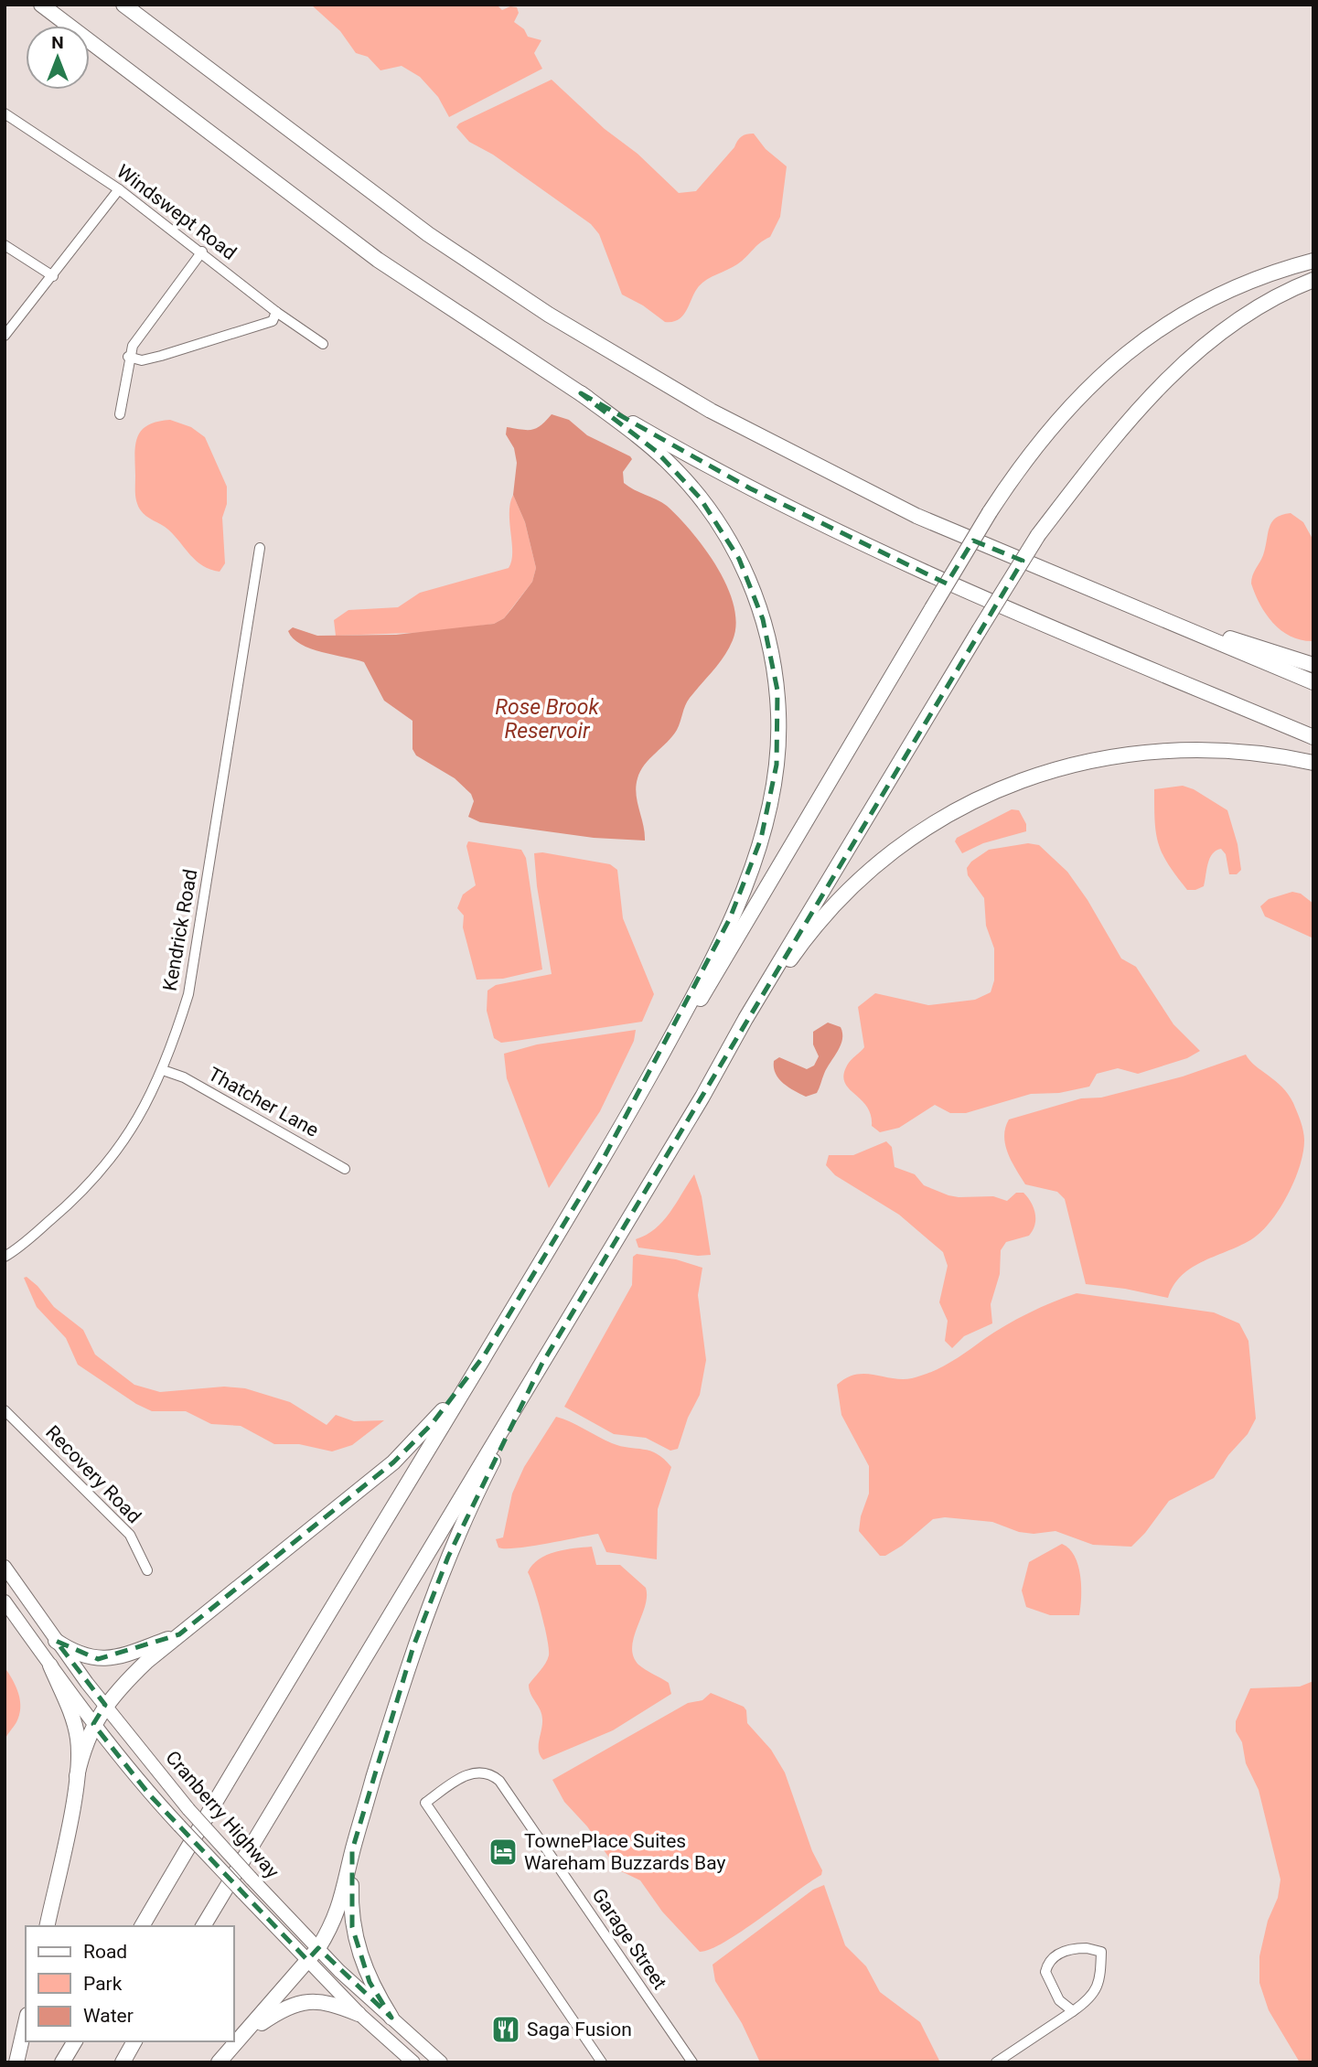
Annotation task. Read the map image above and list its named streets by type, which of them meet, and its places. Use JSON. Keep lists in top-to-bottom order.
{
  "streets": {
    "main road": ["Cranberry Highway"],
    "street": [
      "Windswept Road",
      "Kendrick Road",
      "Thatcher Lane",
      "Recovery Road",
      "Garage Street"
    ]
  },
  "crossings": [
    ["Kendrick Road", "Thatcher Lane"]
  ],
  "water": ["Rose Brook Reservoir"],
  "places": {
    "hotel": ["TownePlace Suites Wareham Buzzards Bay"],
    "restaurant": ["Saga Fusion"]
  },
  "legend": ["Road", "Park", "Water"],
  "north": "top"
}
